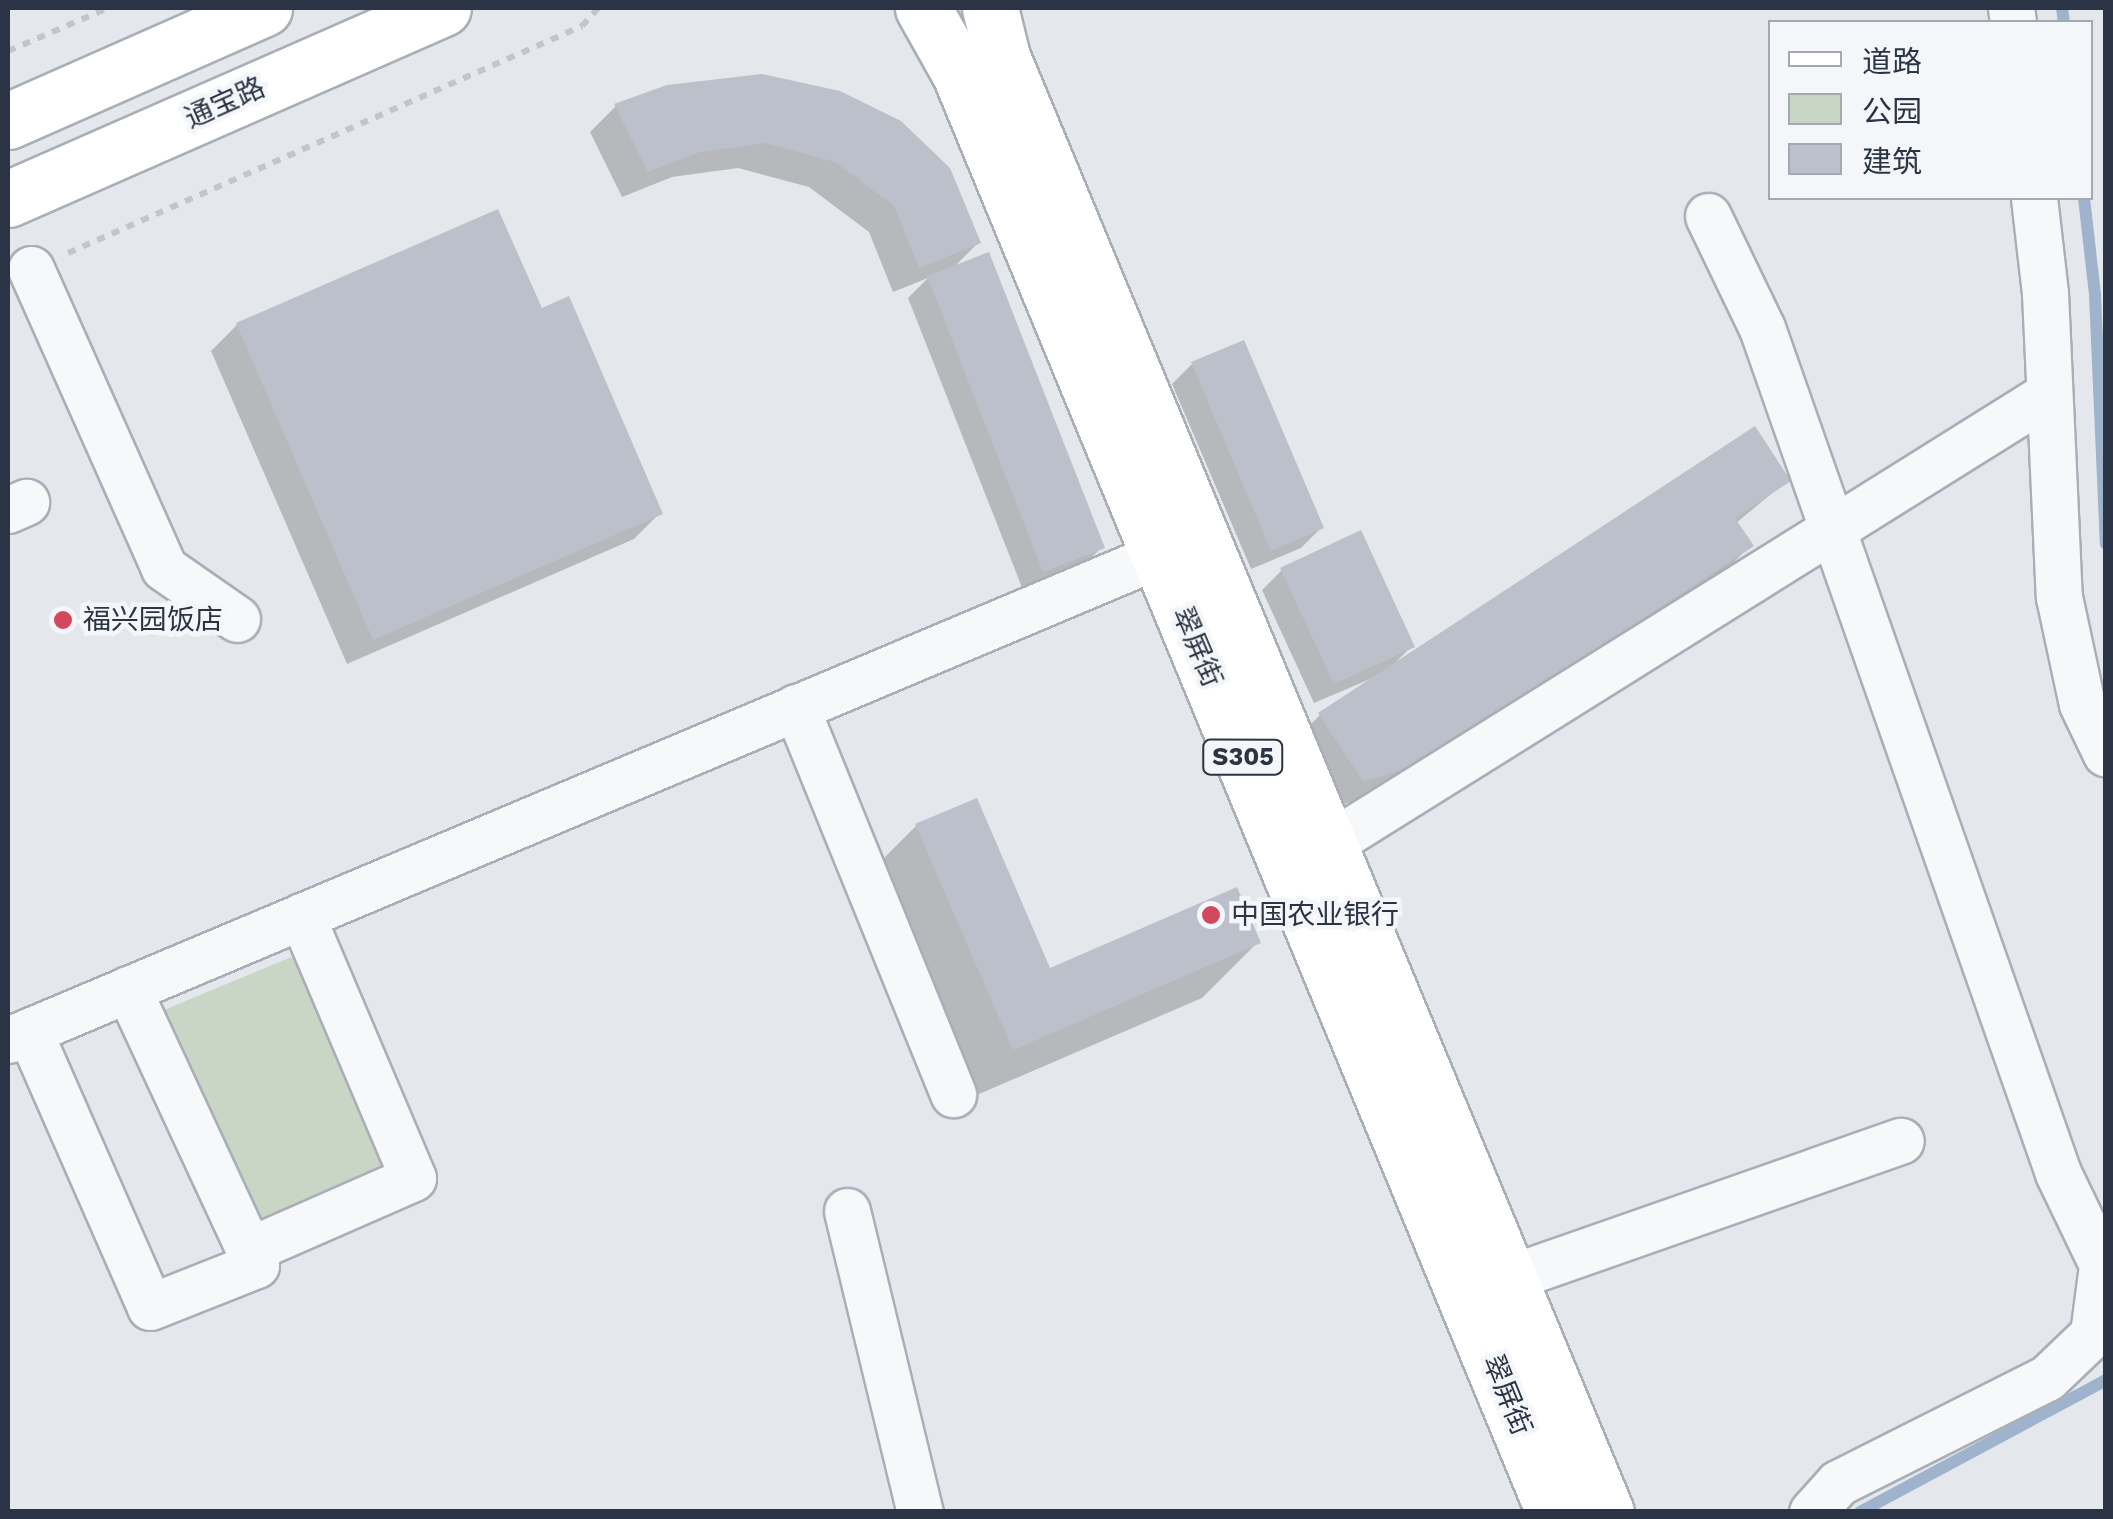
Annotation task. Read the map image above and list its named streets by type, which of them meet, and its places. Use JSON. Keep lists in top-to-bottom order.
{
  "streets": {
    "main road": ["通宝路", "翠屏街", "S305"]
  },
  "places": ["福兴园饭店", "中国农业银行"],
  "legend": ["道路", "公园", "建筑"]
}
